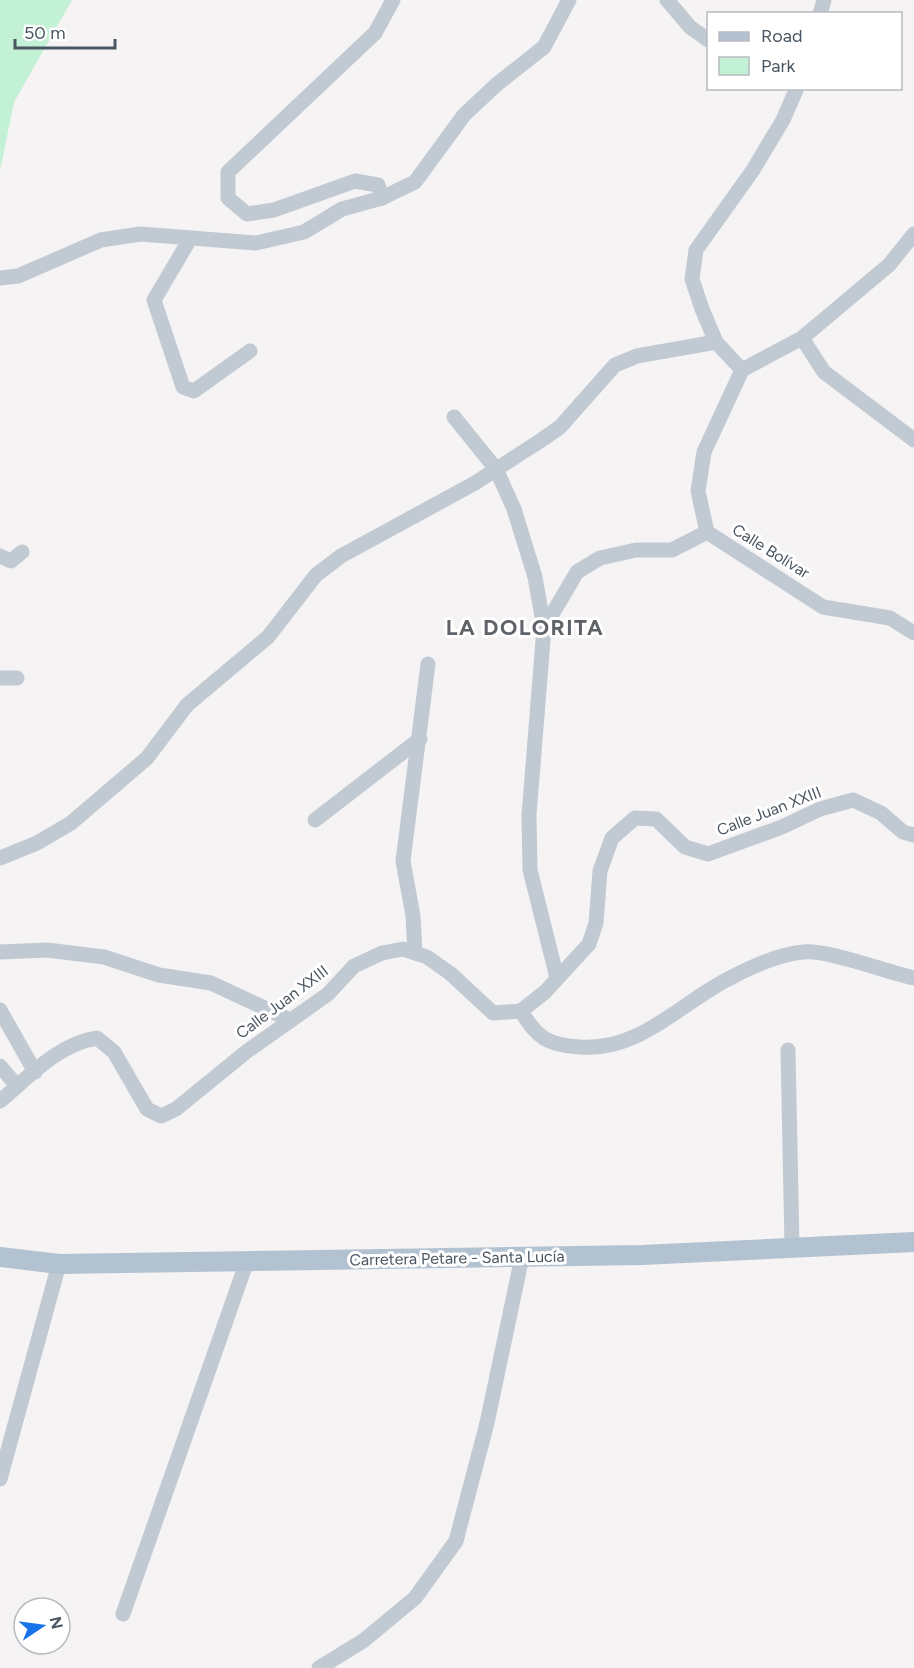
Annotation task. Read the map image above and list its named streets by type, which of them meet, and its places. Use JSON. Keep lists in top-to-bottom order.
{
  "streets": {
    "main road": ["Carretera Petare - Santa Lucía"],
    "street": ["Calle Bolívar", "Calle Juan XXIII"]
  },
  "districts": ["LA DOLORITA"],
  "legend": ["Road", "Park"],
  "scale_bar": "50 m",
  "north": "right"
}
